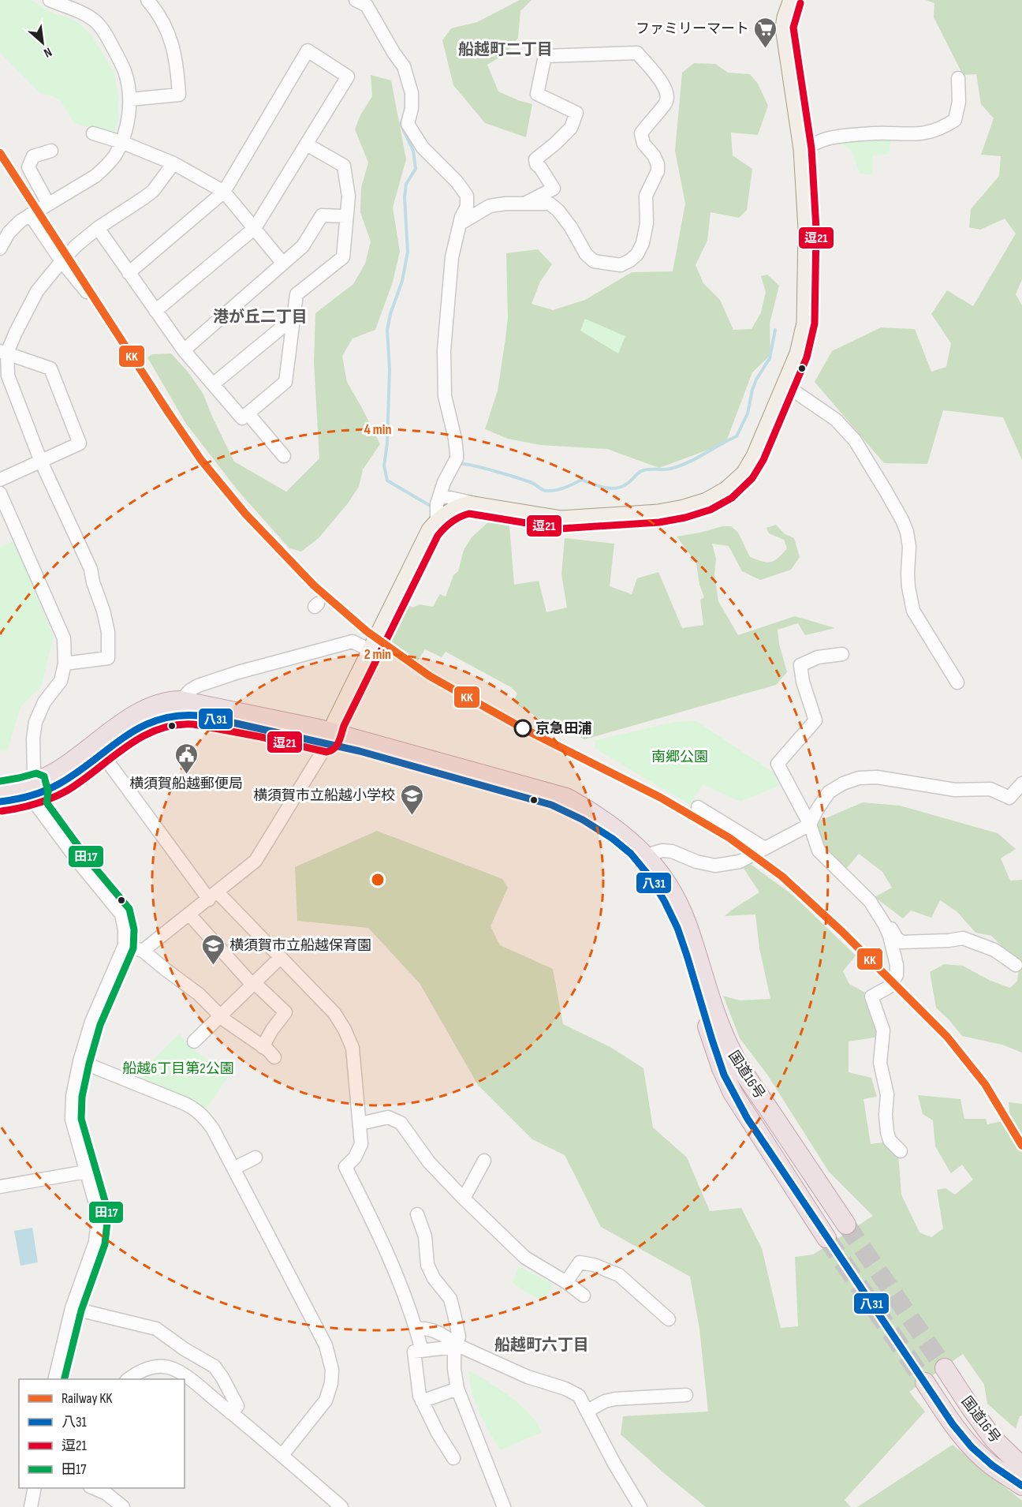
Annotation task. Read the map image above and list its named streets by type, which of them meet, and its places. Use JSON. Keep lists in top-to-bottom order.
{
  "streets": {
    "highway": ["国道16号"]
  },
  "districts": ["船越町二丁目", "港が丘二丁目", "船越町六丁目"],
  "parks": ["南郷公園", "船越6丁目第2公園"],
  "places": {
    "supermarket": ["ファミリーマート"],
    "other": ["京急田浦"],
    "public building": ["横須賀船越郵便局"],
    "school or university": ["横須賀市立船越小学校", "横須賀市立船越保育園"]
  },
  "lines": [
    "transit line 逗21",
    "rail line KK",
    "transit line 八31",
    "transit line 田17"
  ],
  "legend": [
    "Railway KK",
    "八31",
    "逗21",
    "田17"
  ],
  "north": "bottom right",
  "rings": ["4 min", "2 min"]
}
